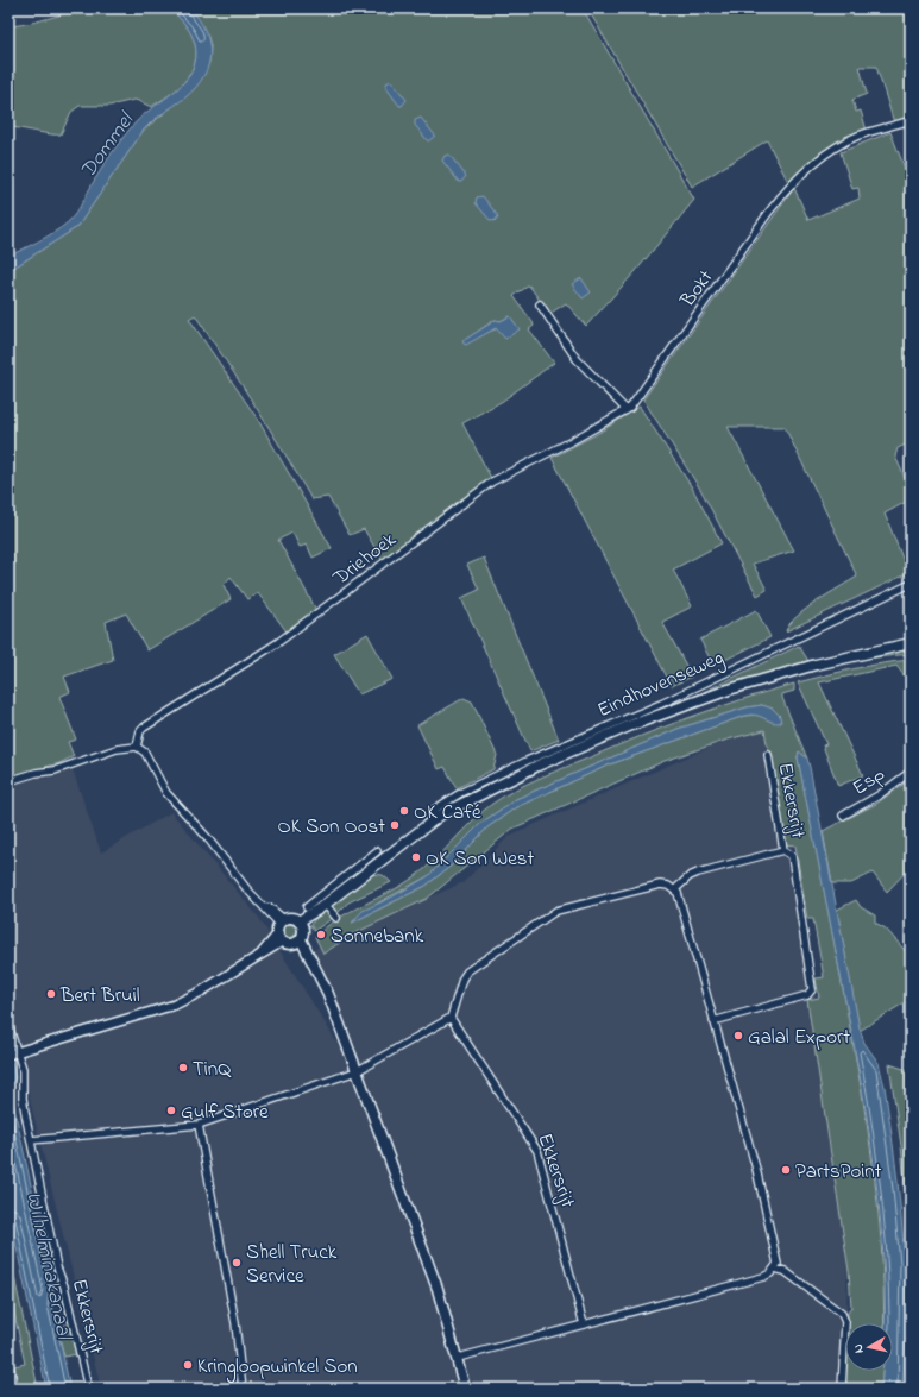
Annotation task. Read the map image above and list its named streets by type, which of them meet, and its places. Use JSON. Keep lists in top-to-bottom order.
{
  "streets": {
    "main road": ["Eindhovenseweg"],
    "street": [
      "Bokt",
      "Driehoek",
      "Esp",
      "Ekkersrijt"
    ]
  },
  "crossings": [
    ["Bokt", "Driehoek"]
  ],
  "water": ["Dommel", "Wilhelminakanaal"],
  "places": [
    "OK Café",
    "OK Son Oost",
    "OK Son West",
    "Sonnebank",
    "Bert Bruil",
    "Galal Export",
    "TinQ",
    "Gulf Store",
    "PartsPoint",
    "Shell Truck Service",
    "Kringloopwinkel Son"
  ],
  "north": "left"
}
